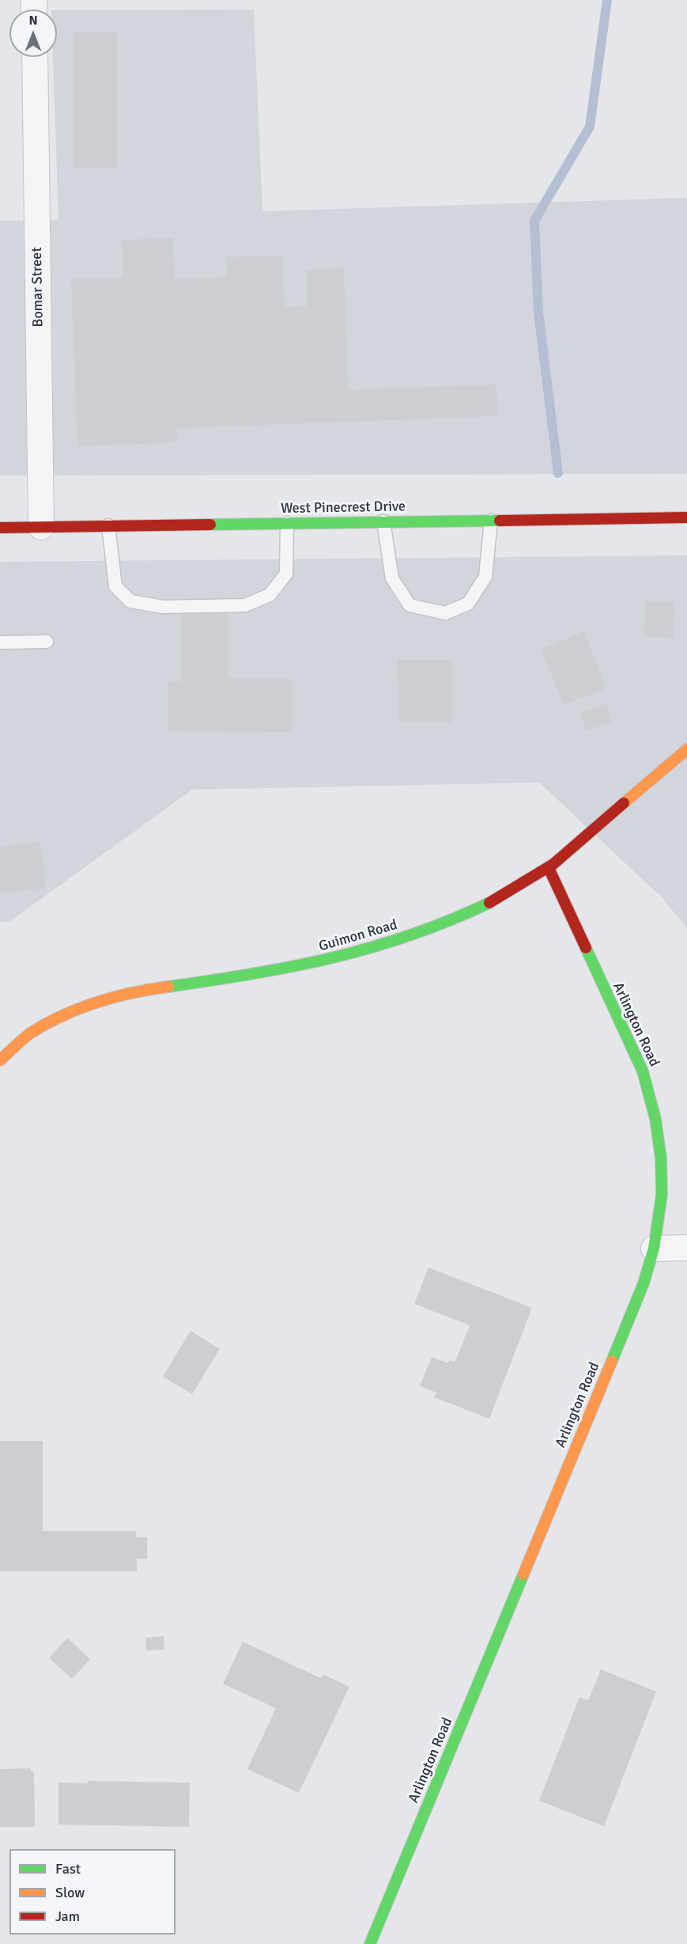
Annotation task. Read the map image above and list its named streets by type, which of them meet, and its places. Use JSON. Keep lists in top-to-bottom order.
{
  "streets": {
    "street": [
      "Bomar Street",
      "West Pinecrest Drive",
      "Guimon Road",
      "Arlington Road"
    ]
  },
  "crossings": [
    ["Bomar Street", "West Pinecrest Drive"],
    ["Guimon Road", "Arlington Road"]
  ],
  "legend": ["Fast", "Slow", "Jam"],
  "north": "top"
}
